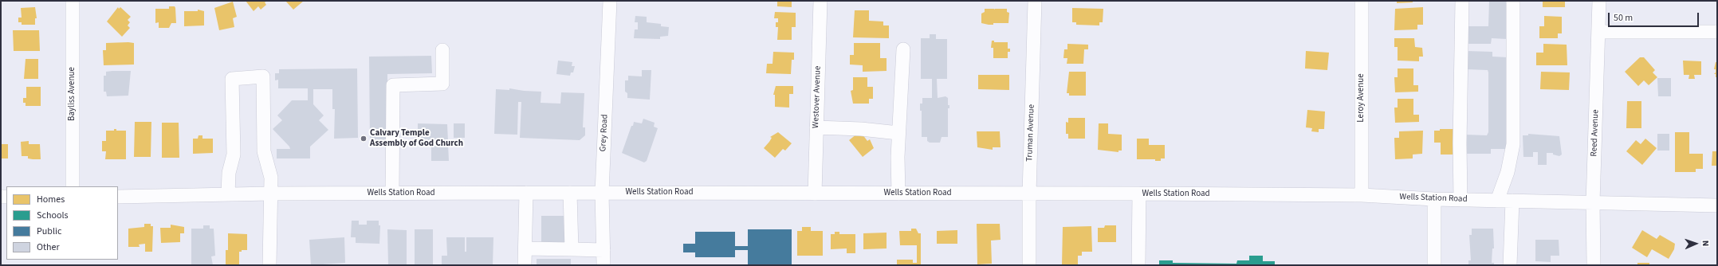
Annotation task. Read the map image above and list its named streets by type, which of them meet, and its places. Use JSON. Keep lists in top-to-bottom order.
{
  "streets": {
    "street": [
      "Bayliss Avenue",
      "Westover Avenue",
      "Leroy Avenue",
      "Grey Road",
      "Truman Avenue",
      "Reed Avenue",
      "Wells Station Road"
    ]
  },
  "crossings": [
    ["Westover Avenue", "Wells Station Road"],
    ["Leroy Avenue", "Wells Station Road"],
    ["Grey Road", "Wells Station Road"],
    ["Truman Avenue", "Wells Station Road"],
    ["Reed Avenue", "Wells Station Road"]
  ],
  "places": ["Calvary Temple Assembly of God Church"],
  "legend": [
    "Homes",
    "Schools",
    "Public",
    "Other"
  ],
  "scale_bar": "50 m",
  "north": "right"
}
